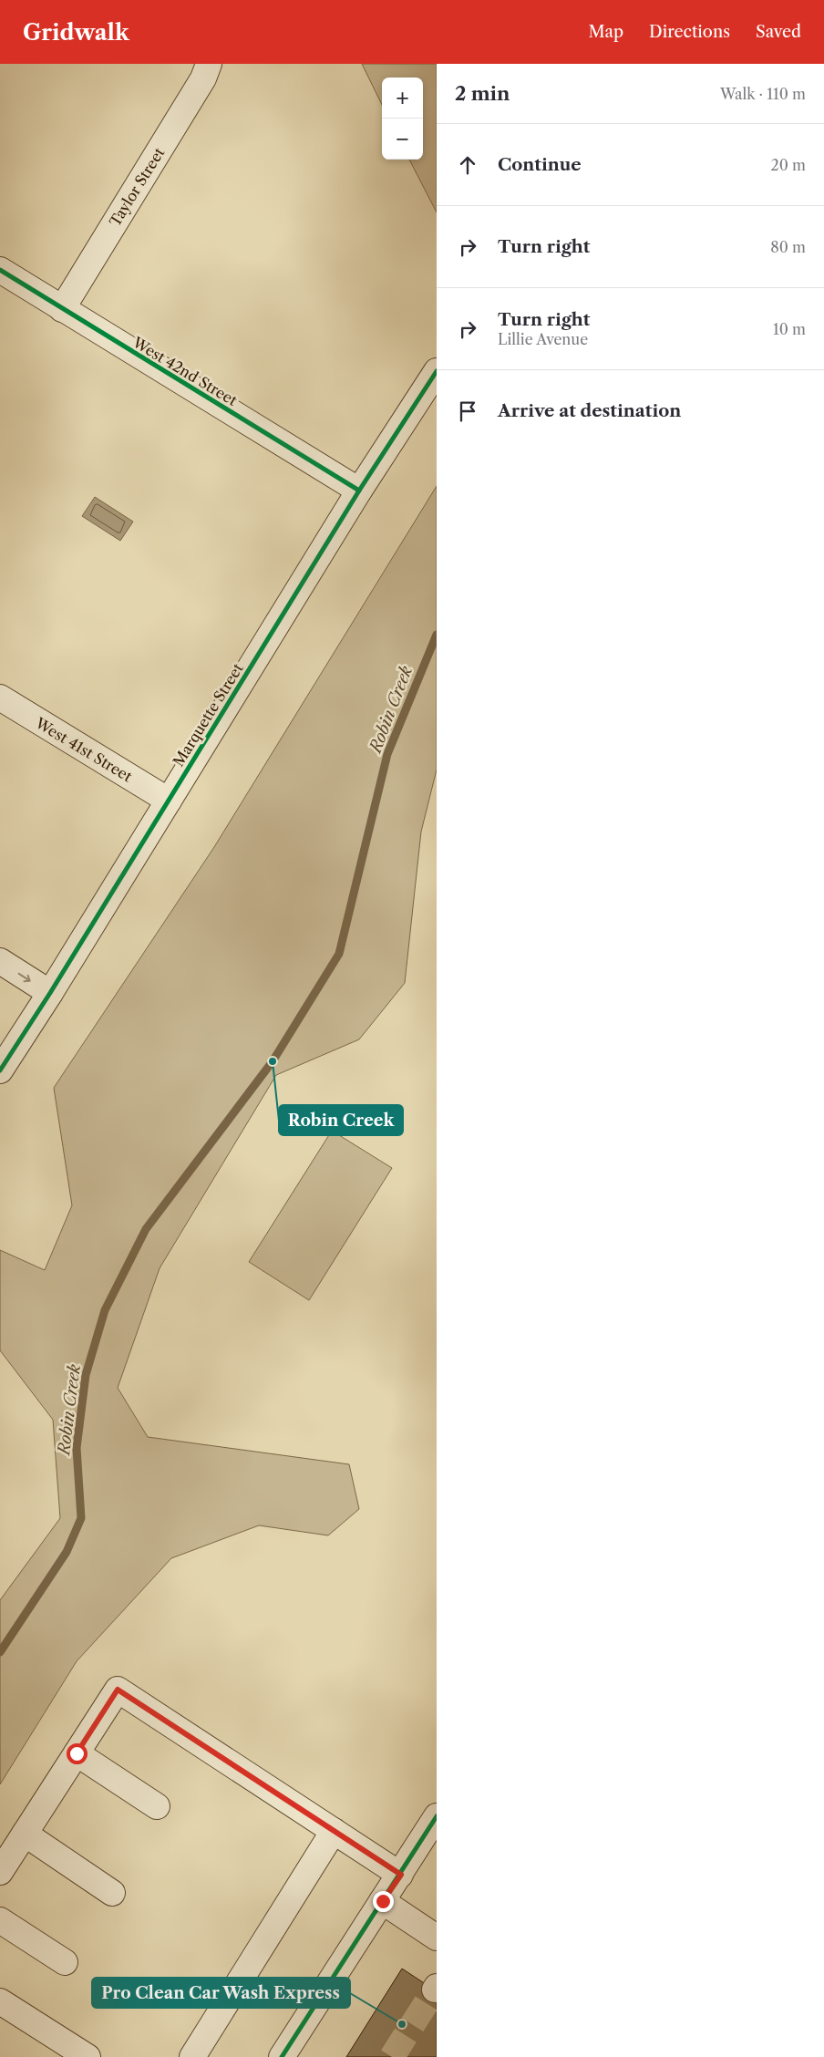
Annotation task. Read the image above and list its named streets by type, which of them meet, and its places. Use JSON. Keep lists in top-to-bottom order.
{
  "streets": {
    "street": [
      "Taylor Street",
      "West 42nd Street",
      "Marquette Street",
      "West 41st Street"
    ]
  },
  "crossings": [
    ["Taylor Street", "West 42nd Street"],
    ["West 42nd Street", "Marquette Street"],
    ["Marquette Street", "West 41st Street"]
  ],
  "water": ["Robin Creek"],
  "places": ["Robin Creek", "Pro Clean Car Wash Express"],
  "page": {
    "header": "Gridwalk",
    "nav": ["Map", "Directions", "Saved"],
    "heading": ["2 min", "Walk · 110 m"],
    "map_buttons": ["+", "−"],
    "list": [
      ["Continue", "20 m"],
      ["Turn right", "80 m"],
      ["Turn right", "Lillie Avenue", "10 m"],
      "Arrive at destination"
    ]
  }
}
